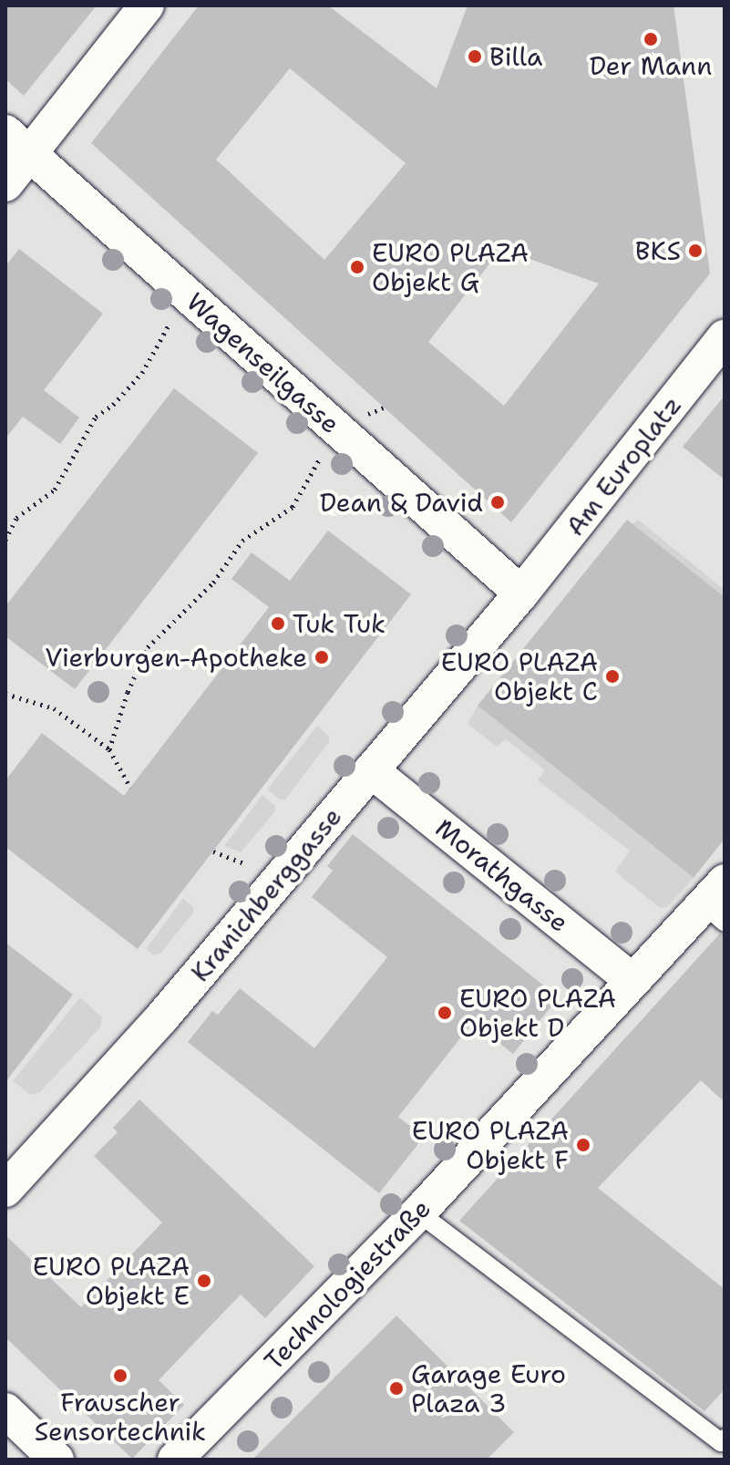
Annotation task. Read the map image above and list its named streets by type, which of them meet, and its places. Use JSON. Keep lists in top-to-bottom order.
{
  "streets": {
    "street": [
      "Wagenseilgasse",
      "Am Europlatz",
      "Morathgasse",
      "Kranichberggasse",
      "Technologiestraße"
    ]
  },
  "crossings": [
    ["Wagenseilgasse", "Am Europlatz"],
    ["Wagenseilgasse", "Kranichberggasse"],
    ["Am Europlatz", "Kranichberggasse"],
    ["Morathgasse", "Kranichberggasse"],
    ["Morathgasse", "Technologiestraße"]
  ],
  "places": [
    "Der Mann",
    "Billa",
    "BKS",
    "EURO PLAZA Objekt G",
    "Dean & David",
    "Tuk Tuk",
    "Vierburgen-Apotheke",
    "EURO PLAZA Objekt C",
    "EURO PLAZA Objekt D",
    "EURO PLAZA Objekt F",
    "EURO PLAZA Objekt E",
    "Frauscher Sensortechnik",
    "Garage Euro Plaza 3"
  ]
}
